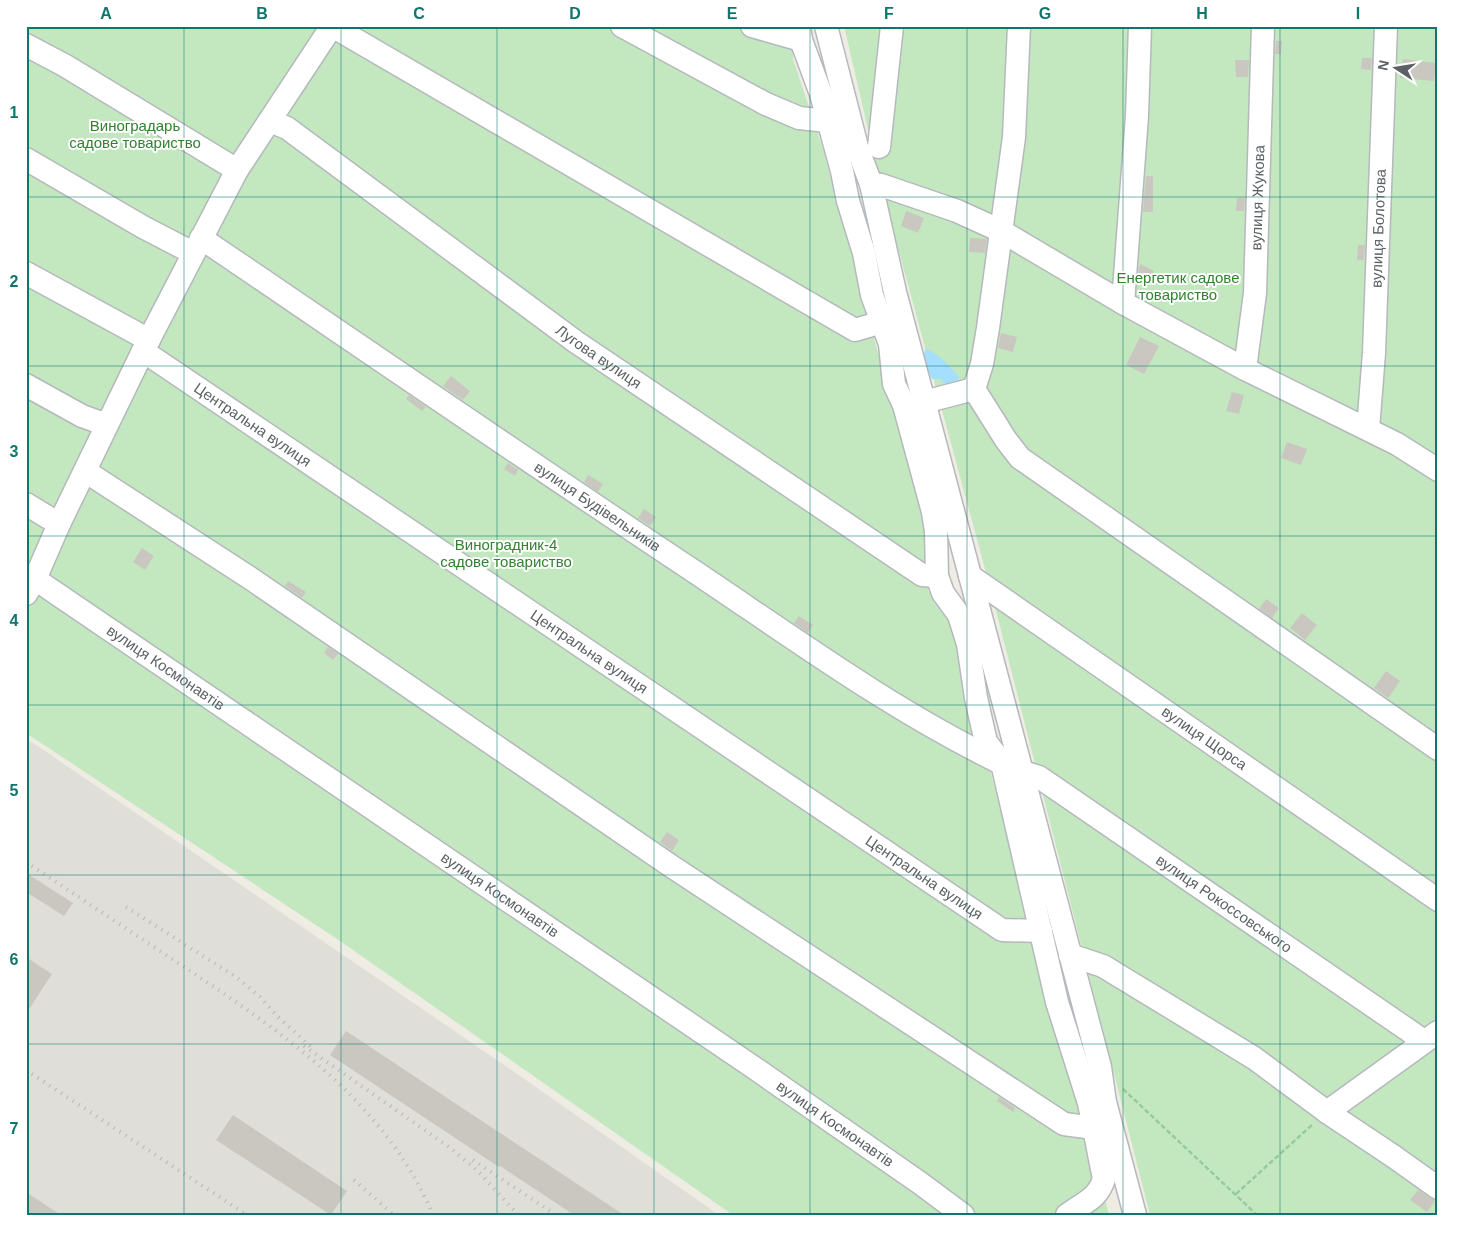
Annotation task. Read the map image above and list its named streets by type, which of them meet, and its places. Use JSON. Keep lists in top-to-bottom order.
{
  "streets": {
    "lane": [
      "вулиця Жукова",
      "вулиця Болотова",
      "Лугова вулиця",
      "Центральна вулиця",
      "вулиця Будівельників",
      "вулиця Космонавтів",
      "вулиця Щорса",
      "вулиця Рокоссовського"
    ]
  },
  "parks": ["Виноградарь садове товариство", "Енергетик садове товариство", "Виноградник-4 садове товариство"],
  "north": "left",
  "grid": {
    "columns": [
      "A",
      "B",
      "C",
      "D",
      "E",
      "F",
      "G",
      "H",
      "I"
    ],
    "rows": [
      "1",
      "2",
      "3",
      "4",
      "5",
      "6",
      "7"
    ]
  }
}
